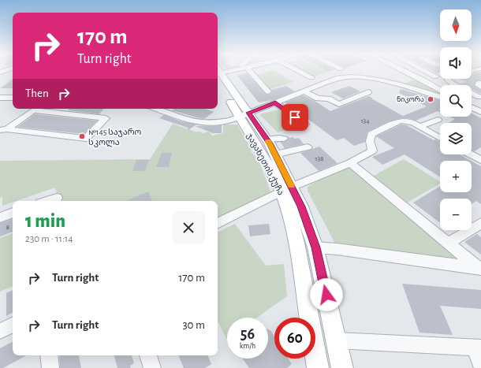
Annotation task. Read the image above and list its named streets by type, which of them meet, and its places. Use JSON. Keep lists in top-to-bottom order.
{
  "streets": {
    "main road": ["ჯავახეთის ქუჩა"]
  },
  "places": ["ნიკორა", "№145 საჯარო სკოლა"],
  "house_numbers": ["134", "138", "8"],
  "north": "bottom",
  "page": {
    "map_buttons": ["+", "−"],
    "turn": ["170 m", "Turn right"],
    "then": "Then",
    "heading": ["1 min", "230 m · 11:14"],
    "list": [
      {
        "name": "Turn right",
        "value": "170 m"
      },
      {
        "name": "Turn right",
        "value": "30 m"
      }
    ],
    "speed": "56 km/h",
    "limit": "60"
  }
}
